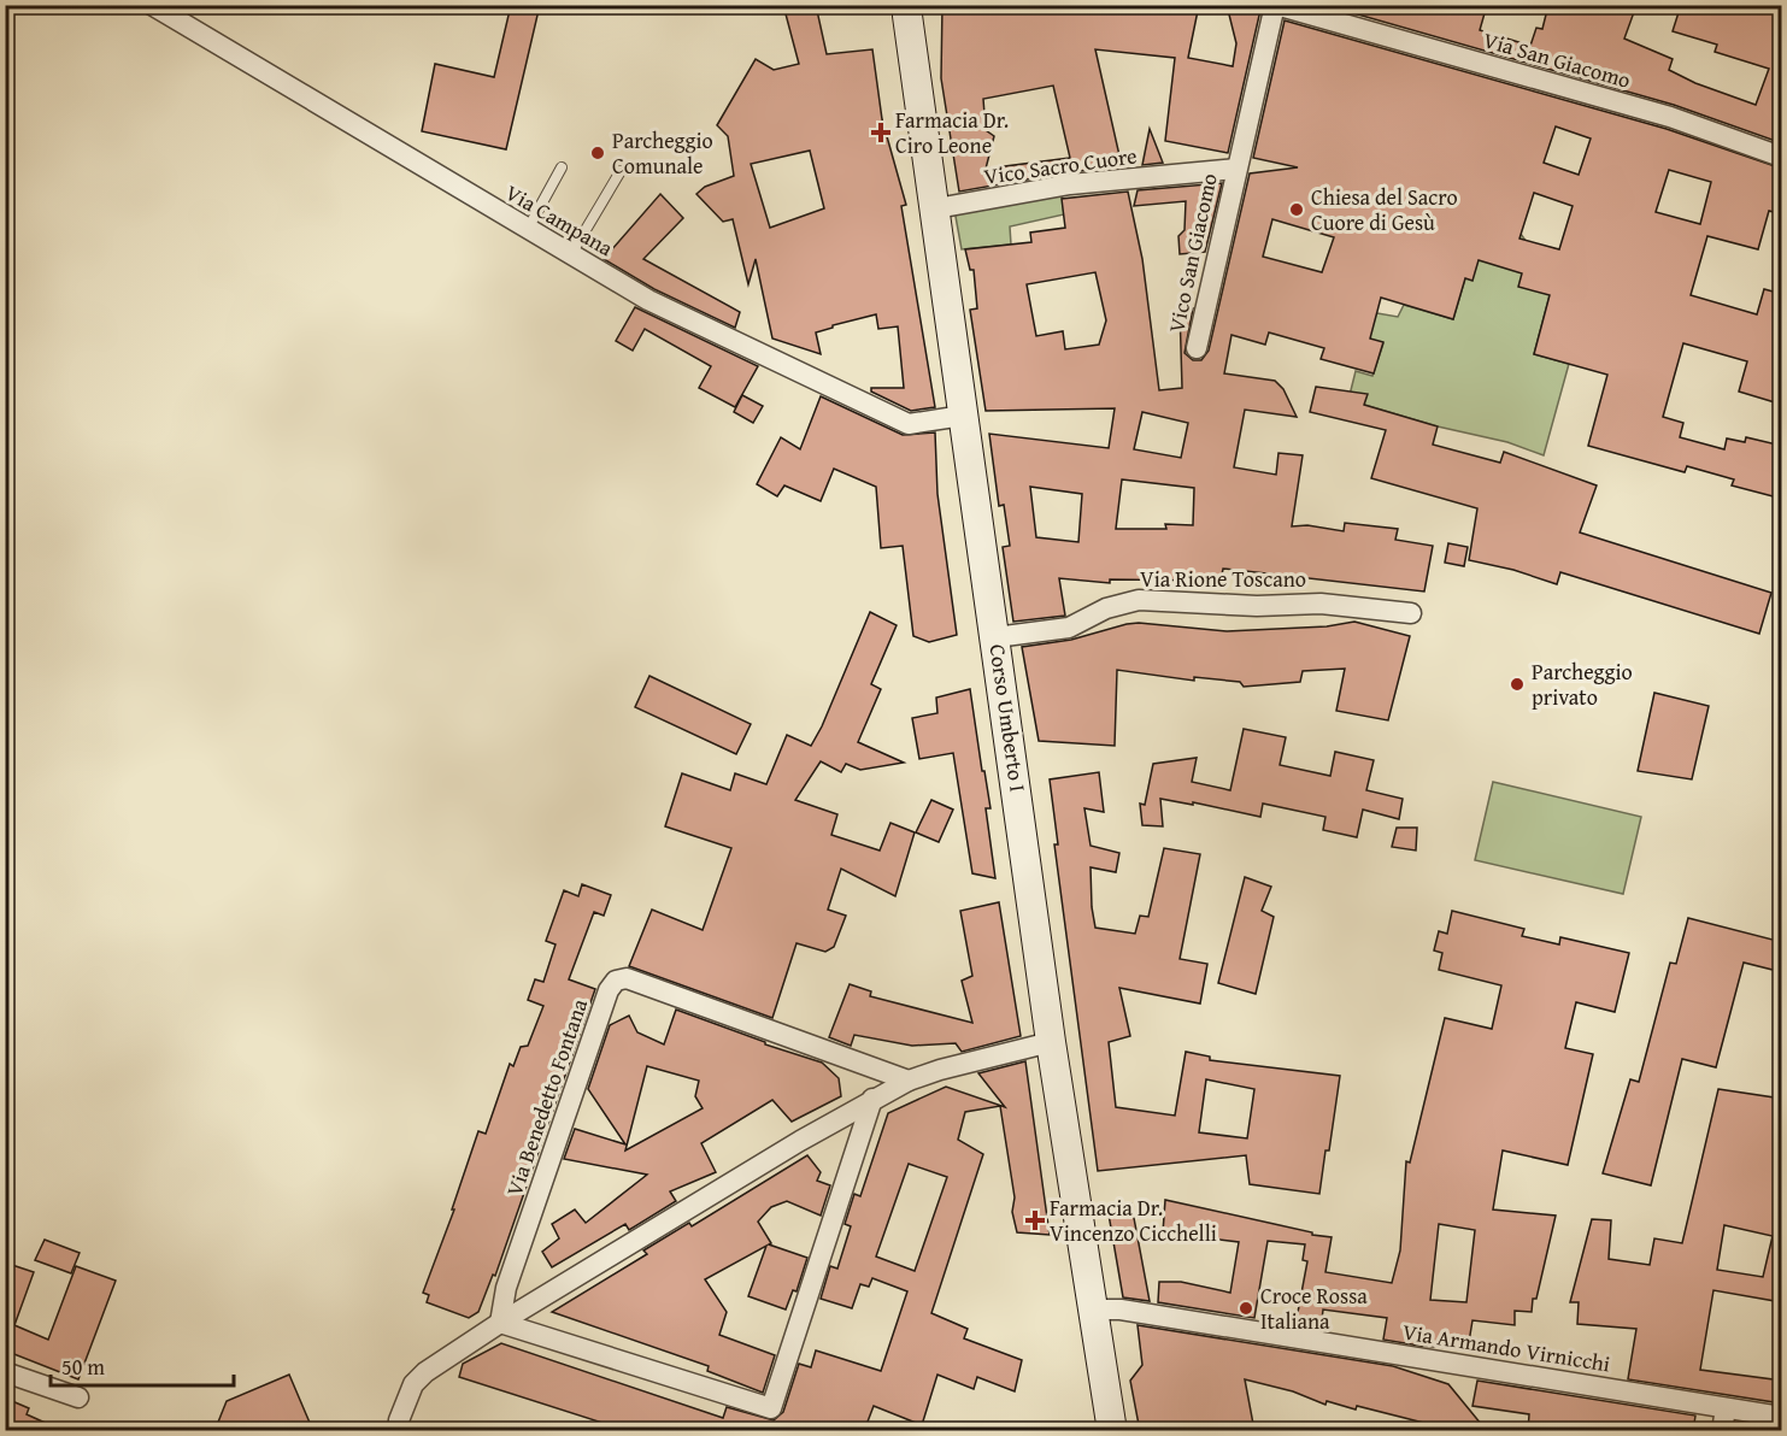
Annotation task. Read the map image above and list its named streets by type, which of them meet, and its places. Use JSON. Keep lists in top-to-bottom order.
{
  "streets": {
    "main road": ["Corso Umberto I"],
    "street": [
      "Via San Giacomo",
      "Vico Sacro Cuore",
      "Via Campana",
      "Vico San Giacomo",
      "Via Rione Toscano",
      "Via Benedetto Fontana",
      "Via Armando Virnicchi"
    ]
  },
  "crossings": [
    ["Via San Giacomo", "Vico San Giacomo"],
    ["Vico Sacro Cuore", "Vico San Giacomo"],
    ["Vico Sacro Cuore", "Corso Umberto I"],
    ["Via Campana", "Corso Umberto I"],
    ["Via Rione Toscano", "Corso Umberto I"],
    ["Corso Umberto I", "Via Armando Virnicchi"]
  ],
  "places": {
    "health": ["Farmacia Dr. Ciro Leone", "Farmacia Dr. Vincenzo Cicchelli"],
    "other": [
      "Parcheggio Comunale",
      "Chiesa del Sacro Cuore di Gesù",
      "Parcheggio privato",
      "Croce Rossa Italiana"
    ]
  },
  "scale_bar": "50 m"
}
